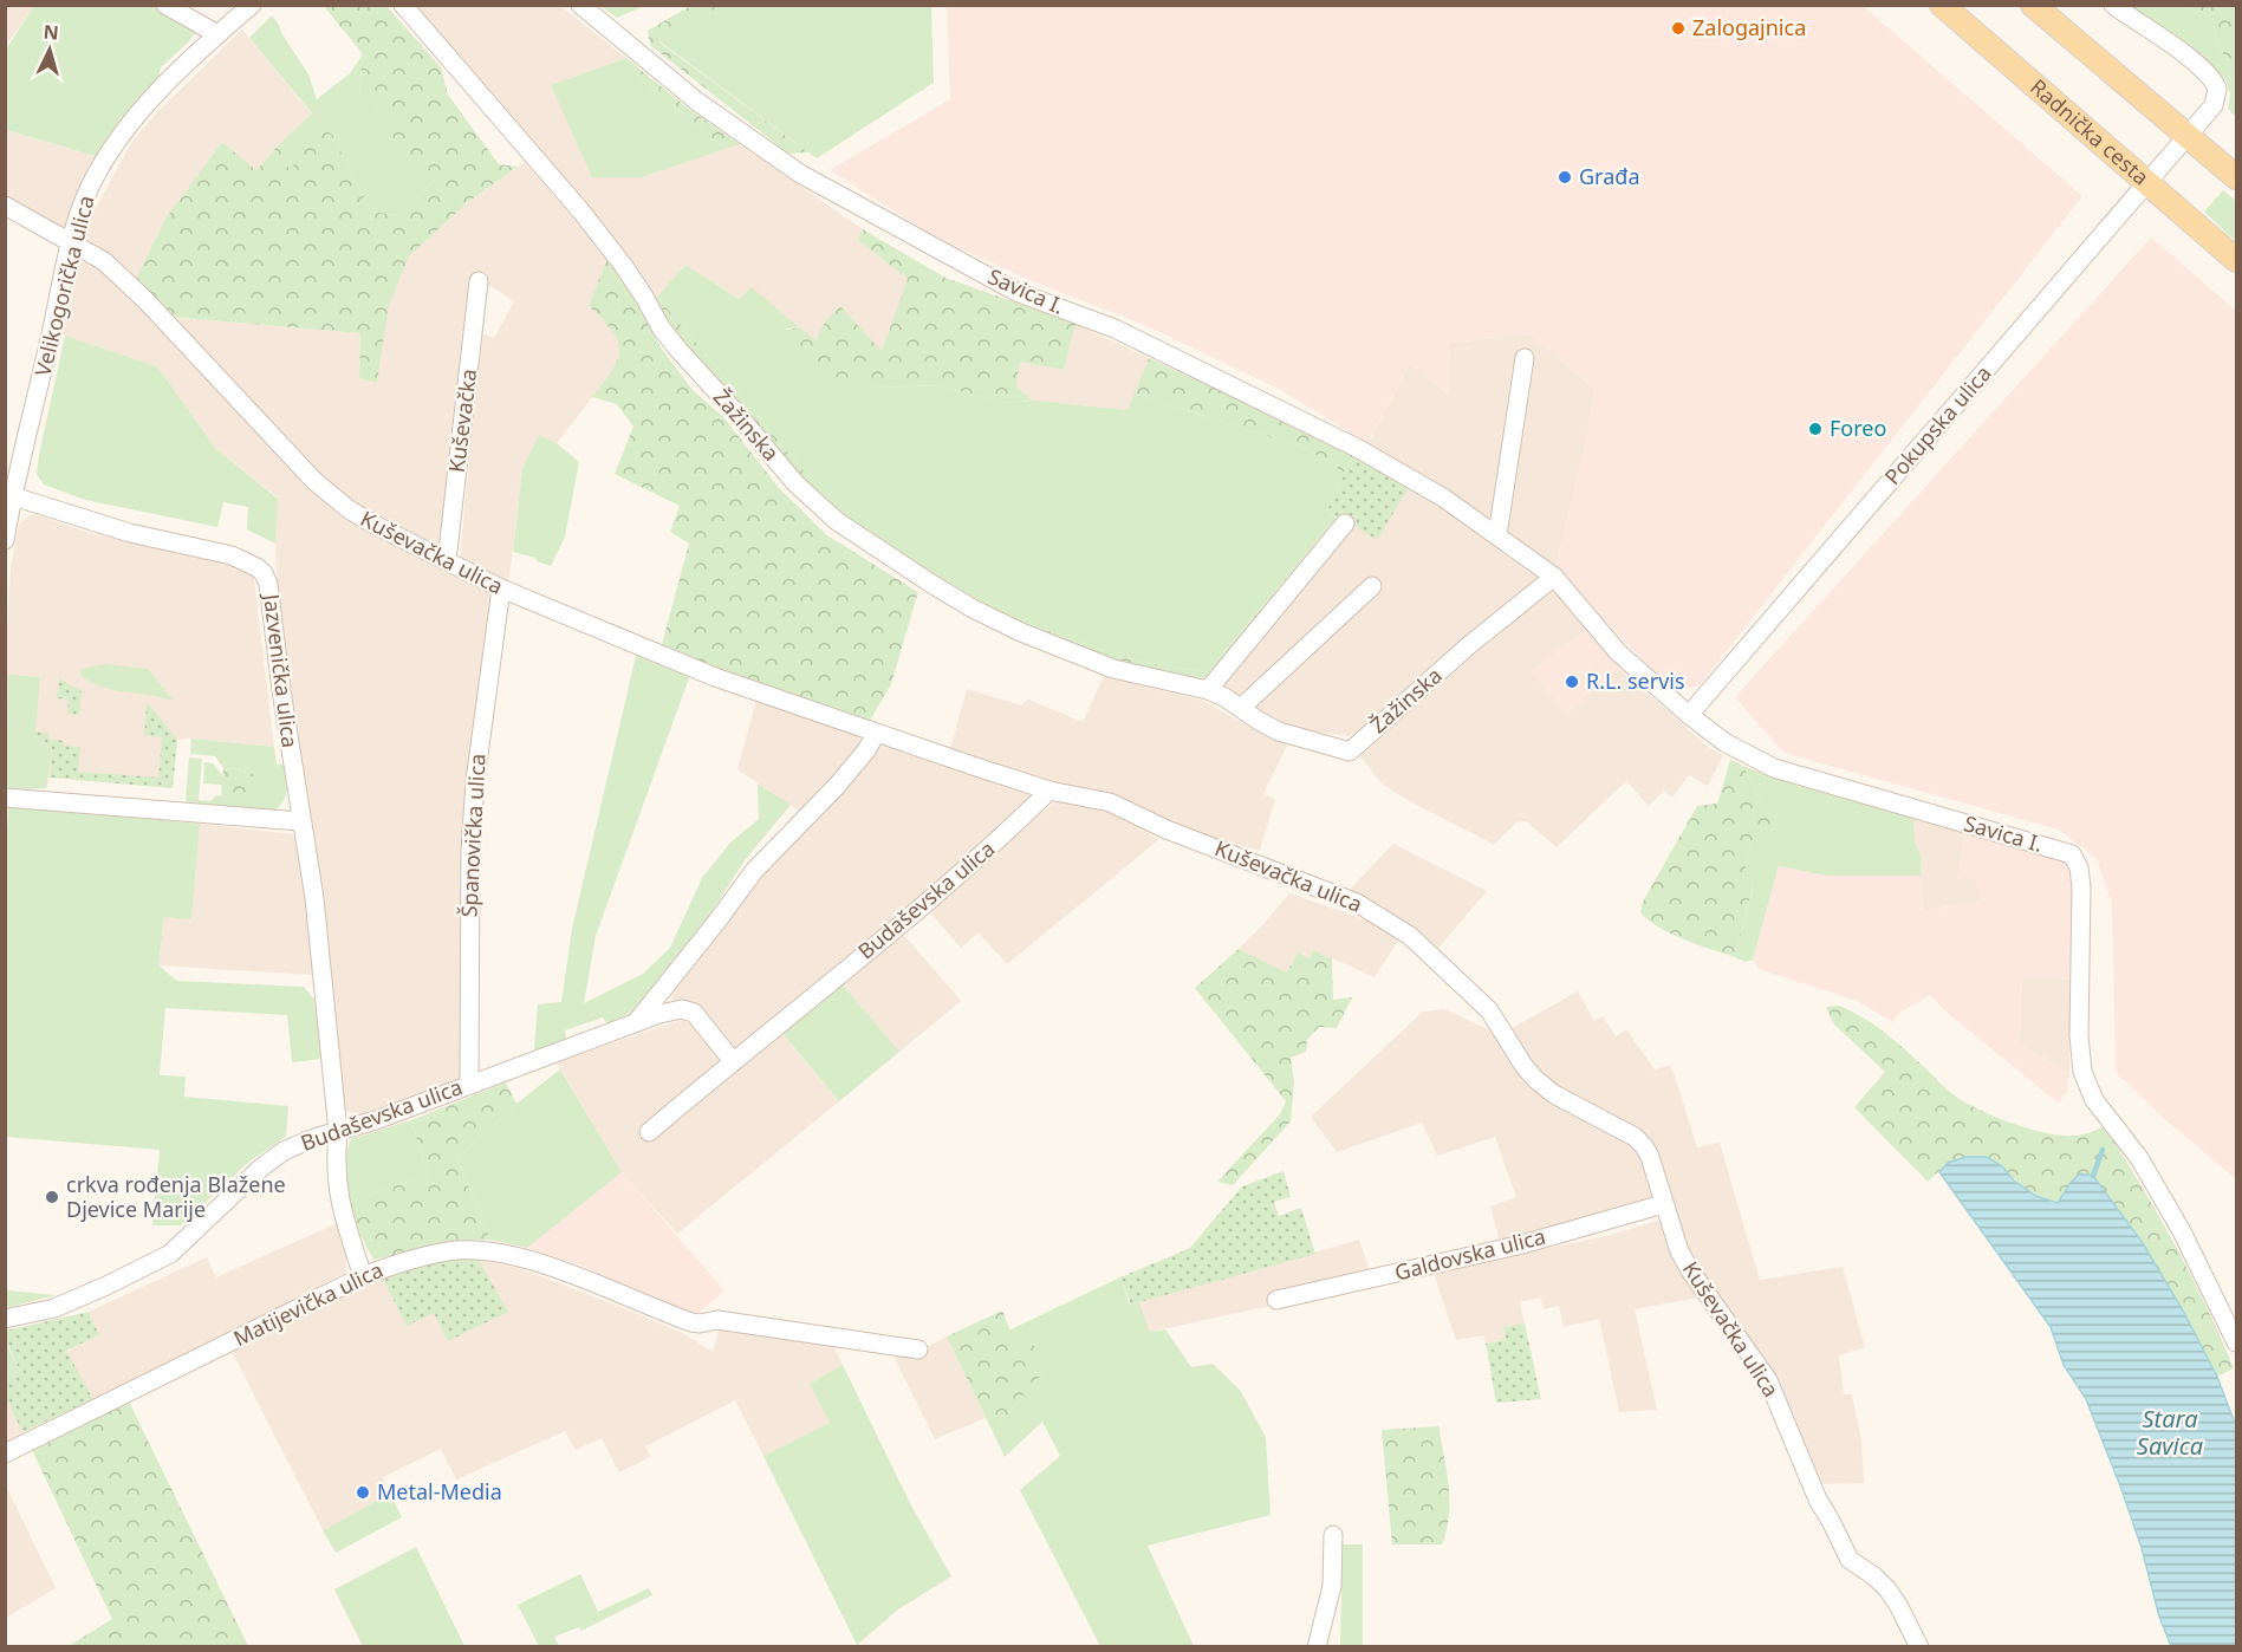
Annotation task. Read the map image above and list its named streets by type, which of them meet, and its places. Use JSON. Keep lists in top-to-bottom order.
{
  "streets": {
    "main road": ["Radnička cesta"],
    "street": [
      "Velikogorička ulica",
      "Savica I.",
      "Kuševačka",
      "Žažinska",
      "Pokupska ulica",
      "Kuševačka ulica",
      "Jazvenička ulica",
      "Španovička ulica",
      "Budaševska ulica",
      "Galdovska ulica",
      "Matijevička ulica"
    ]
  },
  "crossings": [
    ["Radnička cesta", "Pokupska ulica"],
    ["Velikogorička ulica", "Kuševačka ulica"],
    ["Velikogorička ulica", "Jazvenička ulica"],
    ["Savica I.", "Žažinska"],
    ["Savica I.", "Pokupska ulica"],
    ["Kuševačka", "Kuševačka ulica"],
    ["Kuševačka ulica", "Španovička ulica"],
    ["Kuševačka ulica", "Budaševska ulica"],
    ["Kuševačka ulica", "Galdovska ulica"],
    ["Jazvenička ulica", "Budaševska ulica"],
    ["Jazvenička ulica", "Matijevička ulica"],
    ["Španovička ulica", "Budaševska ulica"]
  ],
  "water": ["Stara Savica"],
  "places": [
    "Zalogajnica",
    "Građa",
    "Foreo",
    "R.L. servis",
    "crkva rođenja Blažene Djevice Marije",
    "Metal-Media"
  ],
  "north": "top"
}
